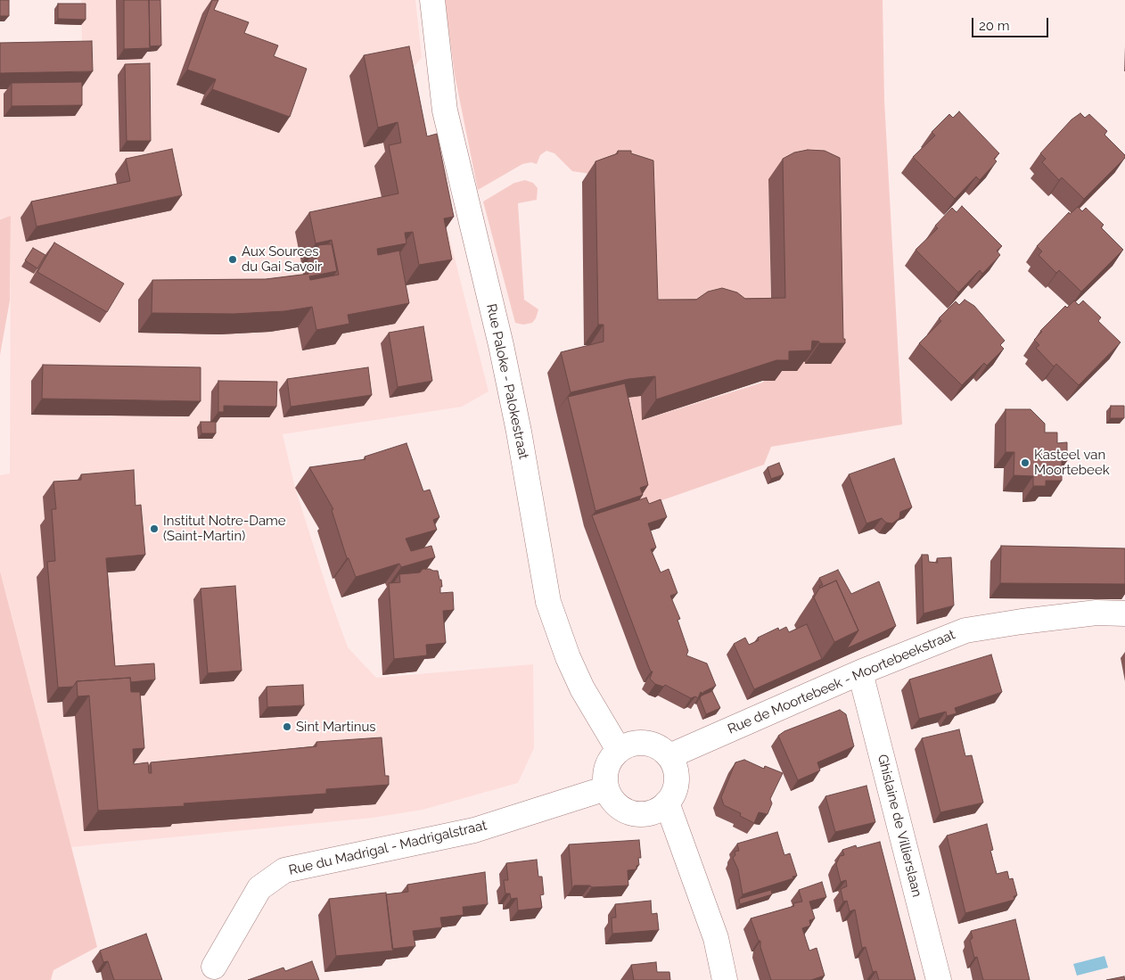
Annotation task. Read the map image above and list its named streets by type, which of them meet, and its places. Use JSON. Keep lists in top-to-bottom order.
{
  "streets": {
    "street": [
      "Rue Paloke - Palokestraat",
      "Rue de Moortebeek - Moortebeekstraat",
      "Ghislaine de Villierslaan",
      "Rue du Madrigal - Madrigalstraat"
    ]
  },
  "crossings": [
    ["Rue Paloke - Palokestraat", "Rue de Moortebeek - Moortebeekstraat"],
    ["Rue Paloke - Palokestraat", "Rue du Madrigal - Madrigalstraat"],
    ["Rue de Moortebeek - Moortebeekstraat", "Ghislaine de Villierslaan"],
    ["Rue de Moortebeek - Moortebeekstraat", "Rue du Madrigal - Madrigalstraat"]
  ],
  "places": [
    "Aux Sources du Gai Savoir",
    "Kasteel van Moortebeek",
    "Institut Notre-Dame (Saint-Martin)",
    "Sint Martinus"
  ],
  "scale_bar": "20 m"
}
